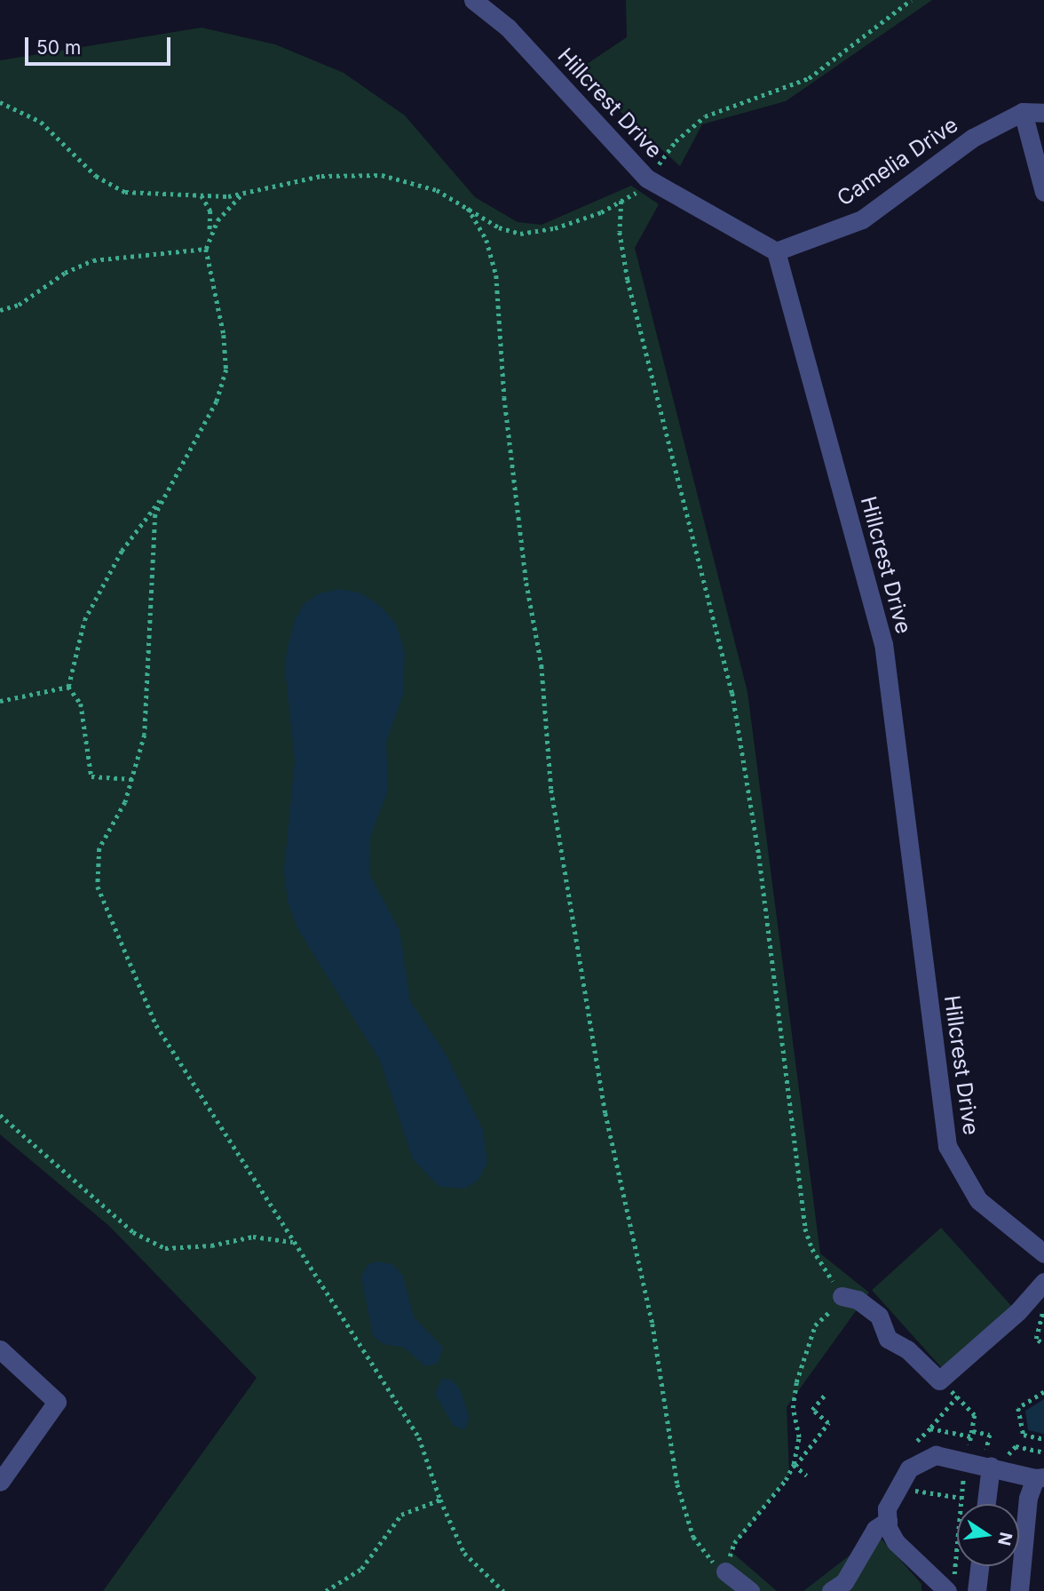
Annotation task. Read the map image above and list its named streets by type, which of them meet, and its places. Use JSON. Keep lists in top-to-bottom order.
{
  "streets": {
    "street": ["Hillcrest Drive", "Camelia Drive"]
  },
  "crossings": [
    ["Hillcrest Drive", "Camelia Drive"]
  ],
  "scale_bar": "50 m",
  "north": "right"
}
